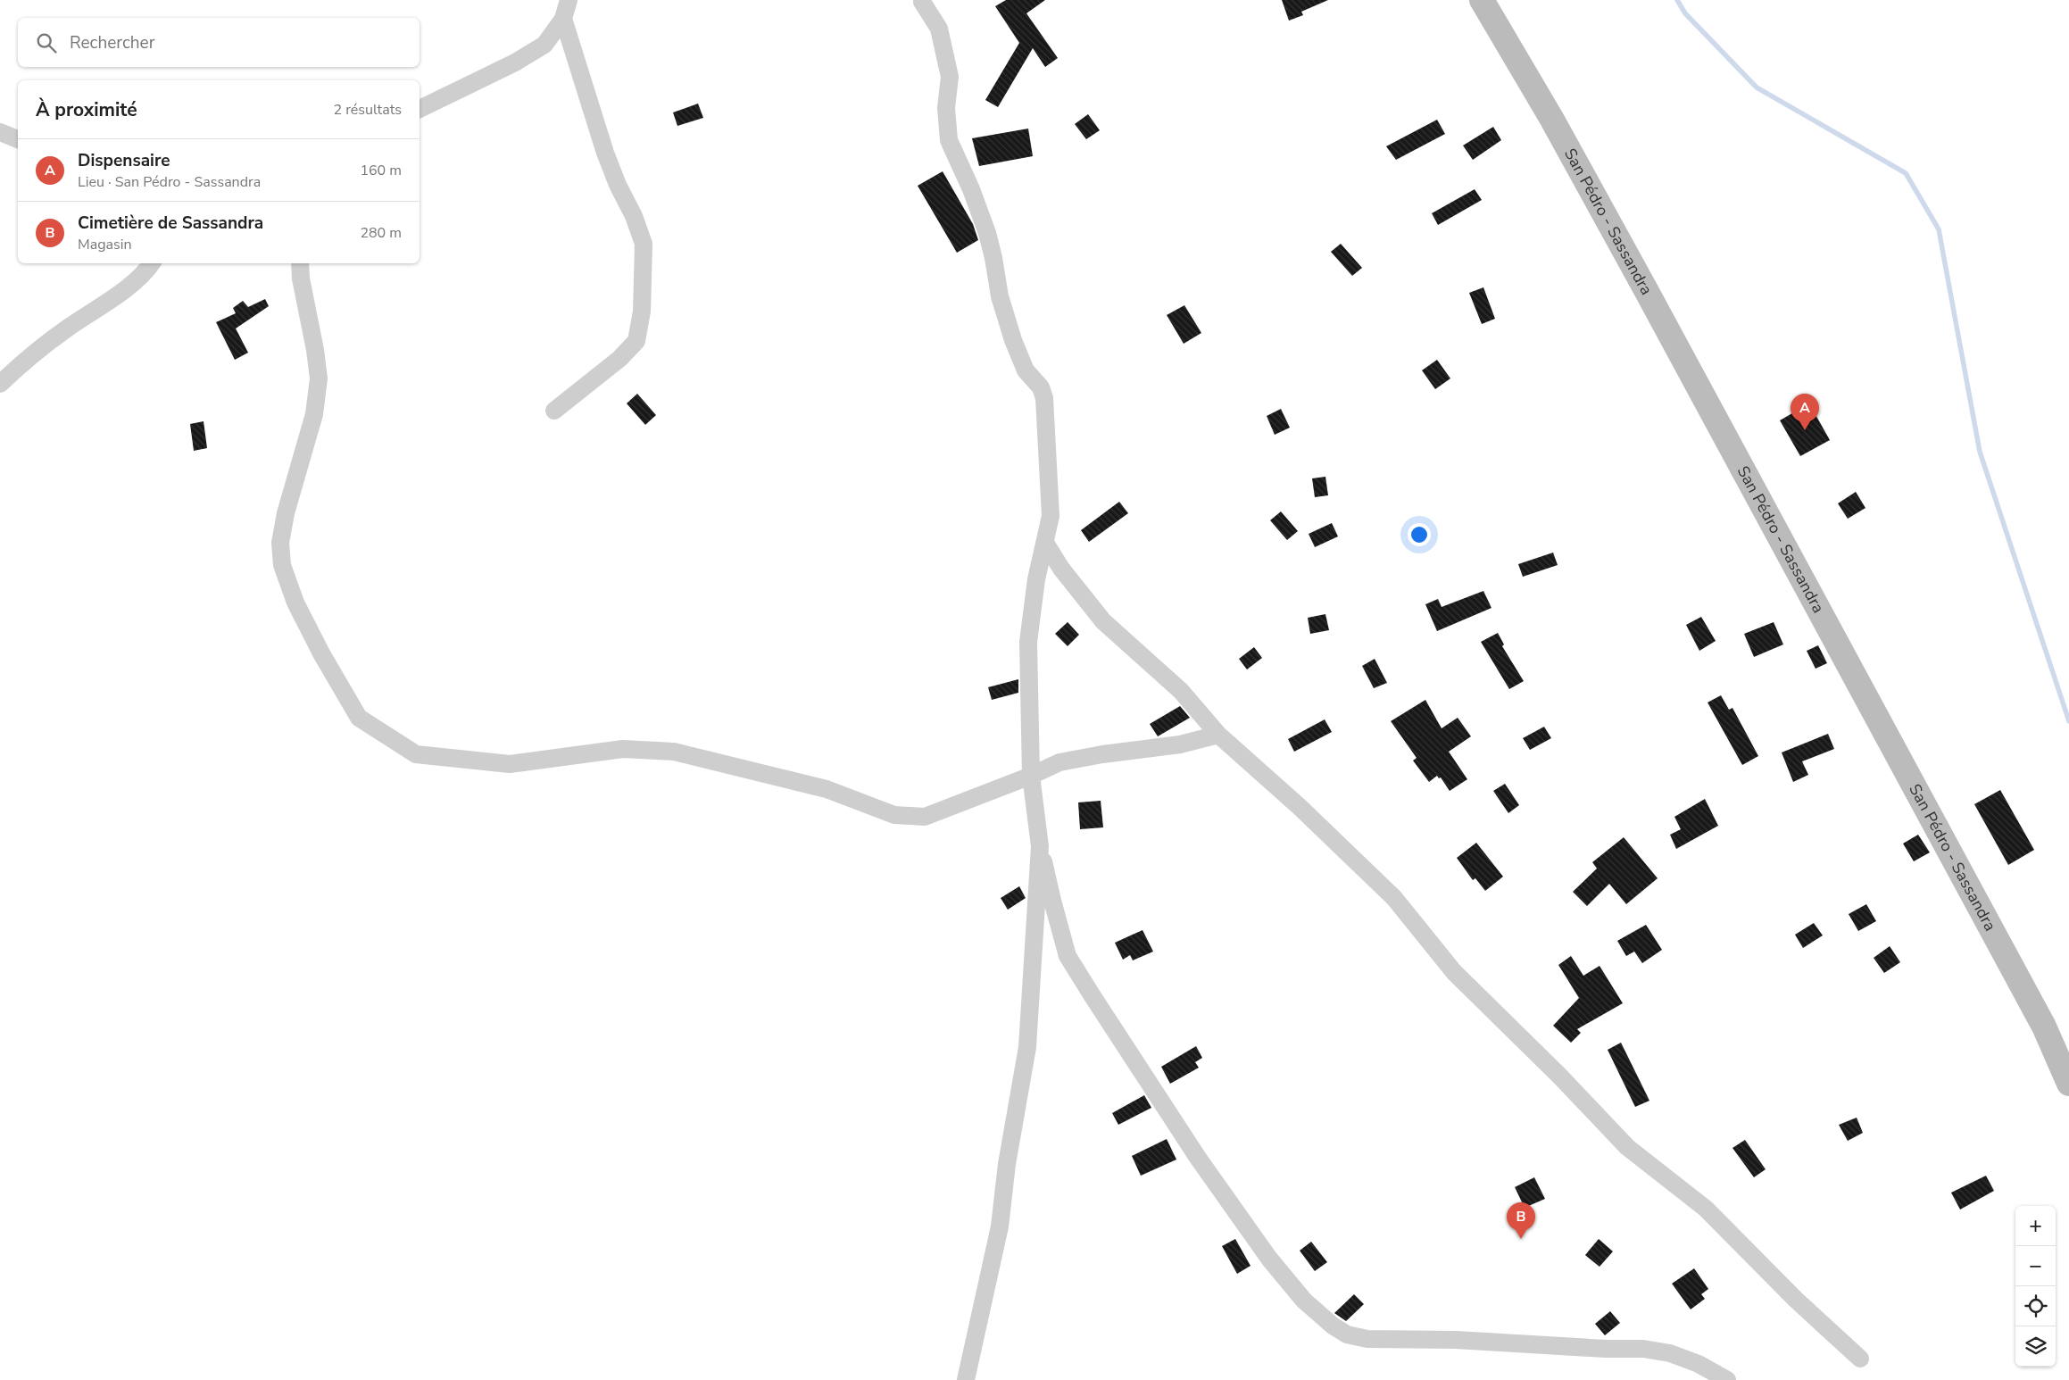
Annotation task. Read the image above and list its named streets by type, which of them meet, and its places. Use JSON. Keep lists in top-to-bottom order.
{
  "streets": {
    "main road": ["San Pédro - Sassandra"]
  },
  "page": {
    "search": "Rechercher",
    "heading": ["À proximité", "2 résultats"],
    "list": [
      {
        "mark": "A",
        "name": "Dispensaire",
        "note": "Lieu · San Pédro - Sassandra",
        "value": "160 m"
      },
      {
        "mark": "B",
        "name": "Cimetière de Sassandra",
        "note": "Magasin",
        "value": "280 m"
      }
    ],
    "pins": ["A", "B"],
    "map_buttons": ["+", "−"]
  }
}
